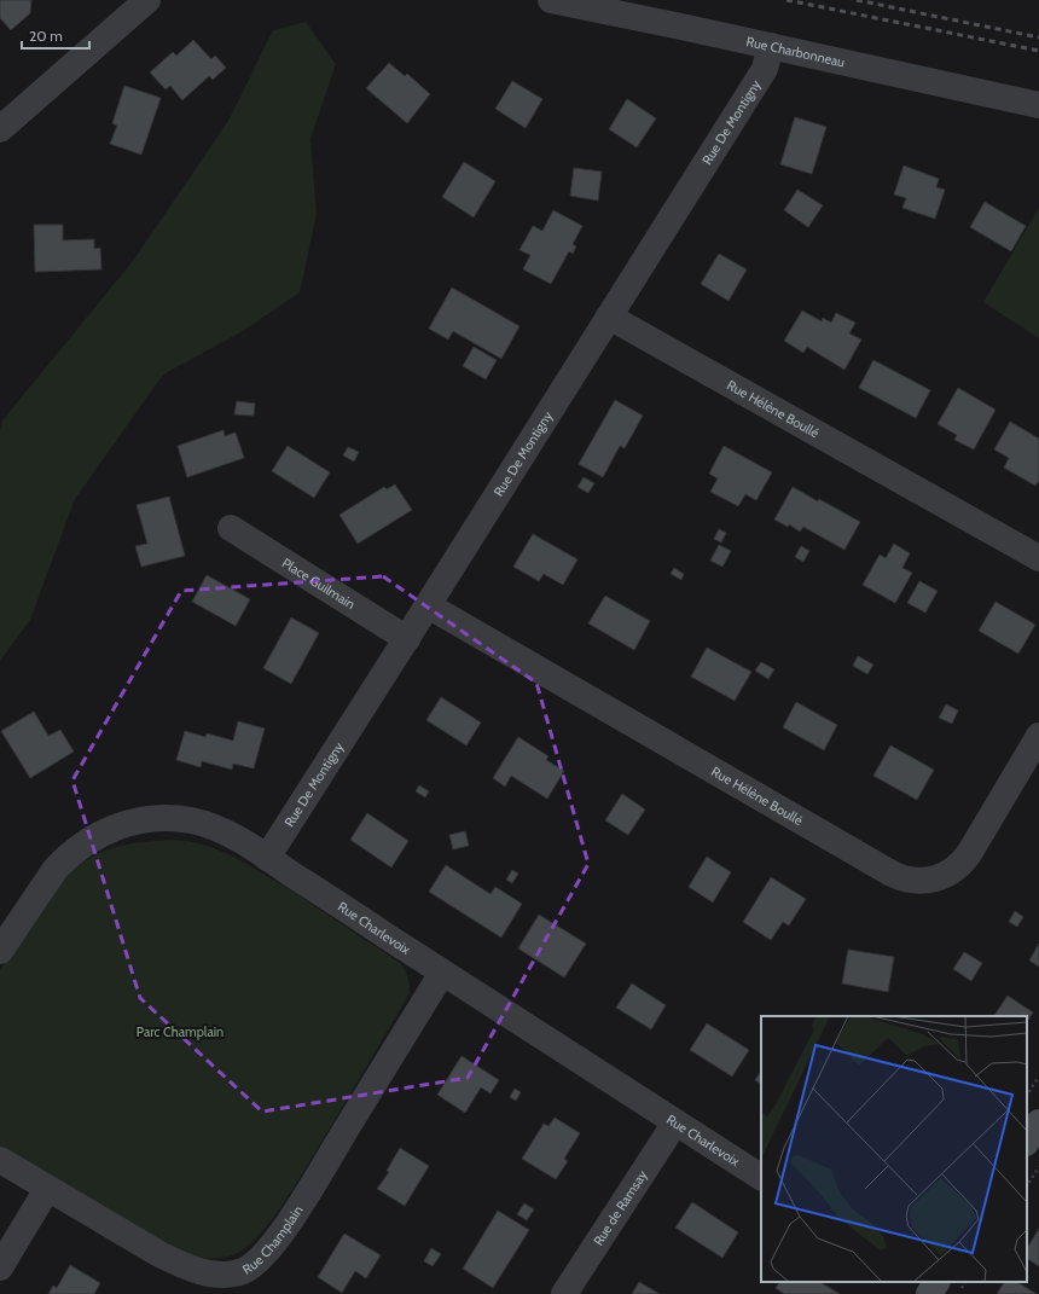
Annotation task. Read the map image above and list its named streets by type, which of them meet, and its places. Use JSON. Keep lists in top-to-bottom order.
{
  "streets": {
    "street": [
      "Rue Charbonneau",
      "Rue De Montigny",
      "Rue Hélène Boullé",
      "Place Guilmain",
      "Rue Charlevoix",
      "Rue de Ramsay",
      "Rue Champlain"
    ]
  },
  "crossings": [
    ["Rue Charbonneau", "Rue De Montigny"],
    ["Rue De Montigny", "Rue Hélène Boullé"],
    ["Rue De Montigny", "Place Guilmain"],
    ["Rue De Montigny", "Rue Charlevoix"],
    ["Rue Charlevoix", "Rue de Ramsay"],
    ["Rue Charlevoix", "Rue Champlain"]
  ],
  "parks": ["Parc Champlain"],
  "scale_bar": "20 m"
}
